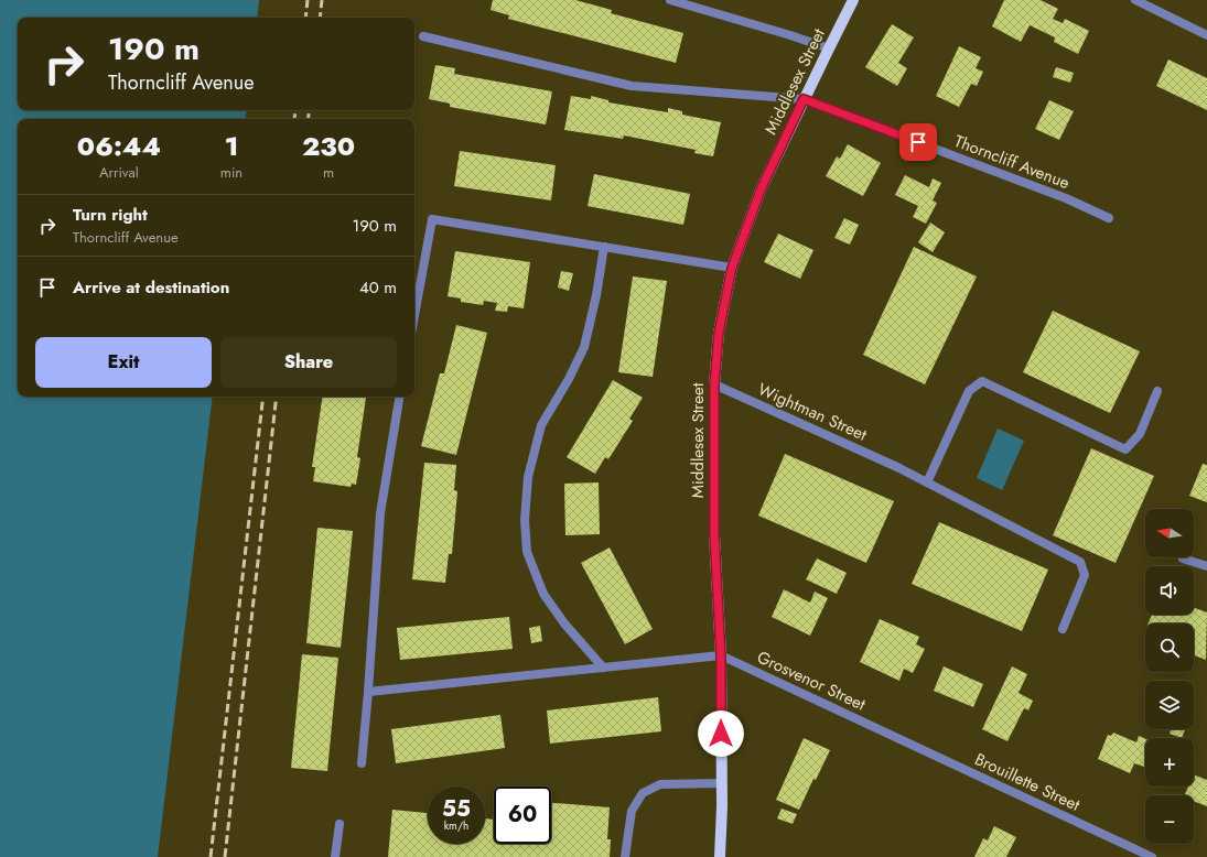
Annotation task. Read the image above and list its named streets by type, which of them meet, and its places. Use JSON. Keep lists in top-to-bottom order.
{
  "streets": {
    "main road": ["Middlesex Street"],
    "street": [
      "Thorncliff Avenue",
      "Wightman Street",
      "Grosvenor Street",
      "Brouillette Street"
    ]
  },
  "crossings": [
    ["Middlesex Street", "Thorncliff Avenue"],
    ["Middlesex Street", "Wightman Street"],
    ["Middlesex Street", "Grosvenor Street"],
    ["Grosvenor Street", "Brouillette Street"]
  ],
  "north": "left",
  "page": {
    "turn": ["190 m", "Thorncliff Avenue"],
    "eta": [
      "06:44",
      "Arrival",
      "1",
      "min",
      "230",
      "m"
    ],
    "list": [
      {
        "name": "Turn right",
        "note": "Thorncliff Avenue",
        "value": "190 m"
      },
      {
        "name": "Arrive at destination",
        "value": "40 m"
      }
    ],
    "buttons": ["Exit", "Share"],
    "map_buttons": ["+", "−"],
    "speed": "55 km/h",
    "limit": "60"
  }
}
